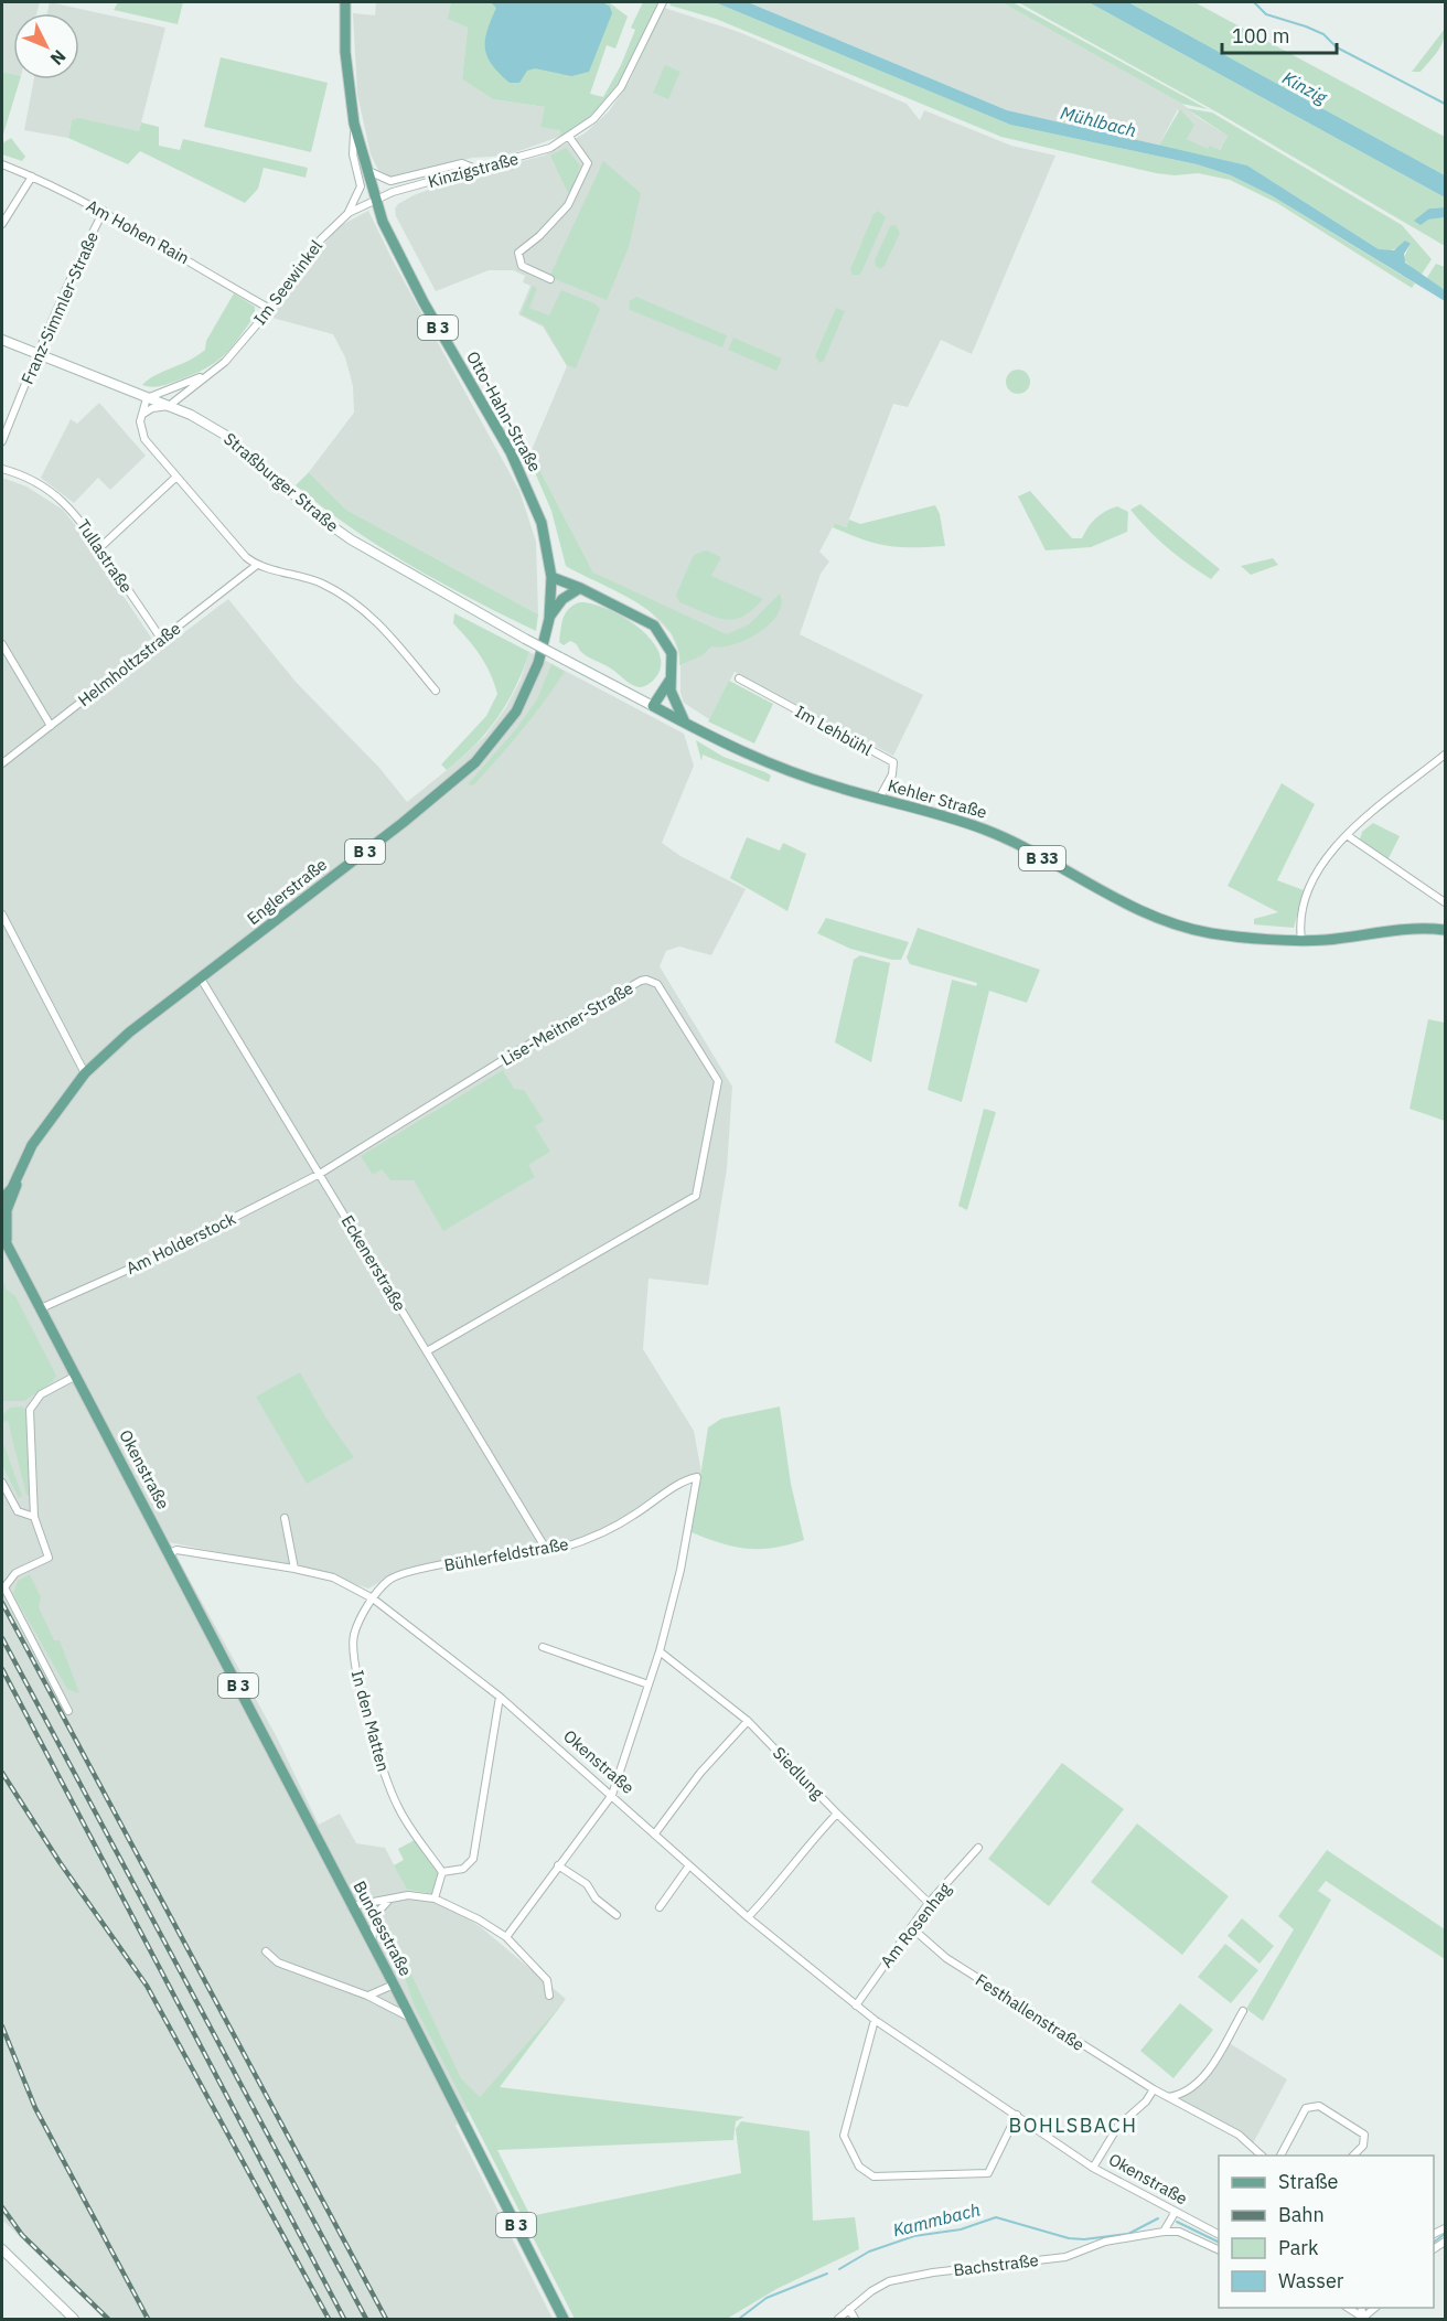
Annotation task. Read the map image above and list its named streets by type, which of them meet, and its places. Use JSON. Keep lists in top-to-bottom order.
{
  "streets": {
    "main road": [
      "B 3",
      "Otto-Hahn-Straße",
      "Straßburger Straße",
      "Kehler Straße",
      "B 33",
      "Englerstraße",
      "Okenstraße",
      "Bundesstraße"
    ],
    "street": [
      "Kinzigstraße",
      "Am Hohen Rain",
      "Im Seewinkel",
      "Franz-Simmler-Straße",
      "Tullastraße",
      "Helmholtzstraße",
      "Im Lehbühl",
      "Lise-Meitner-Straße",
      "Am Holderstock",
      "Eckenerstraße",
      "Bühlerfeldstraße",
      "In den Matten",
      "Siedlung",
      "Am Rosenhag",
      "Festhallenstraße",
      "Bachstraße"
    ]
  },
  "crossings": [
    ["Kinzigstraße", "Im Seewinkel"],
    ["Kinzigstraße", "Otto-Hahn-Straße"],
    ["Am Hohen Rain", "Im Seewinkel"],
    ["Am Hohen Rain", "Franz-Simmler-Straße"],
    ["Im Seewinkel", "Otto-Hahn-Straße"],
    ["Im Seewinkel", "Straßburger Straße"],
    ["Franz-Simmler-Straße", "Straßburger Straße"],
    ["Otto-Hahn-Straße", "Englerstraße"],
    ["Straßburger Straße", "Kehler Straße"],
    ["Tullastraße", "Helmholtzstraße"],
    ["Im Lehbühl", "Kehler Straße"],
    ["Englerstraße", "Eckenerstraße"],
    ["Englerstraße", "Okenstraße"],
    ["Lise-Meitner-Straße", "Am Holderstock"],
    ["Lise-Meitner-Straße", "Eckenerstraße"],
    ["Am Holderstock", "Eckenerstraße"],
    ["Am Holderstock", "Okenstraße"],
    ["Eckenerstraße", "Bühlerfeldstraße"],
    ["Okenstraße", "Bühlerfeldstraße"],
    ["Okenstraße", "In den Matten"],
    ["Okenstraße", "Am Rosenhag"],
    ["Okenstraße", "Bundesstraße"],
    ["Bühlerfeldstraße", "In den Matten"],
    ["Bühlerfeldstraße", "Siedlung"],
    ["Siedlung", "Am Rosenhag"],
    ["Am Rosenhag", "Festhallenstraße"]
  ],
  "districts": ["BOHLSBACH"],
  "water": ["Kinzig", "Mühlbach", "Kammbach"],
  "legend": [
    "Straße",
    "Bahn",
    "Park",
    "Wasser"
  ],
  "scale_bar": "100 m",
  "north": "bottom right"
}
